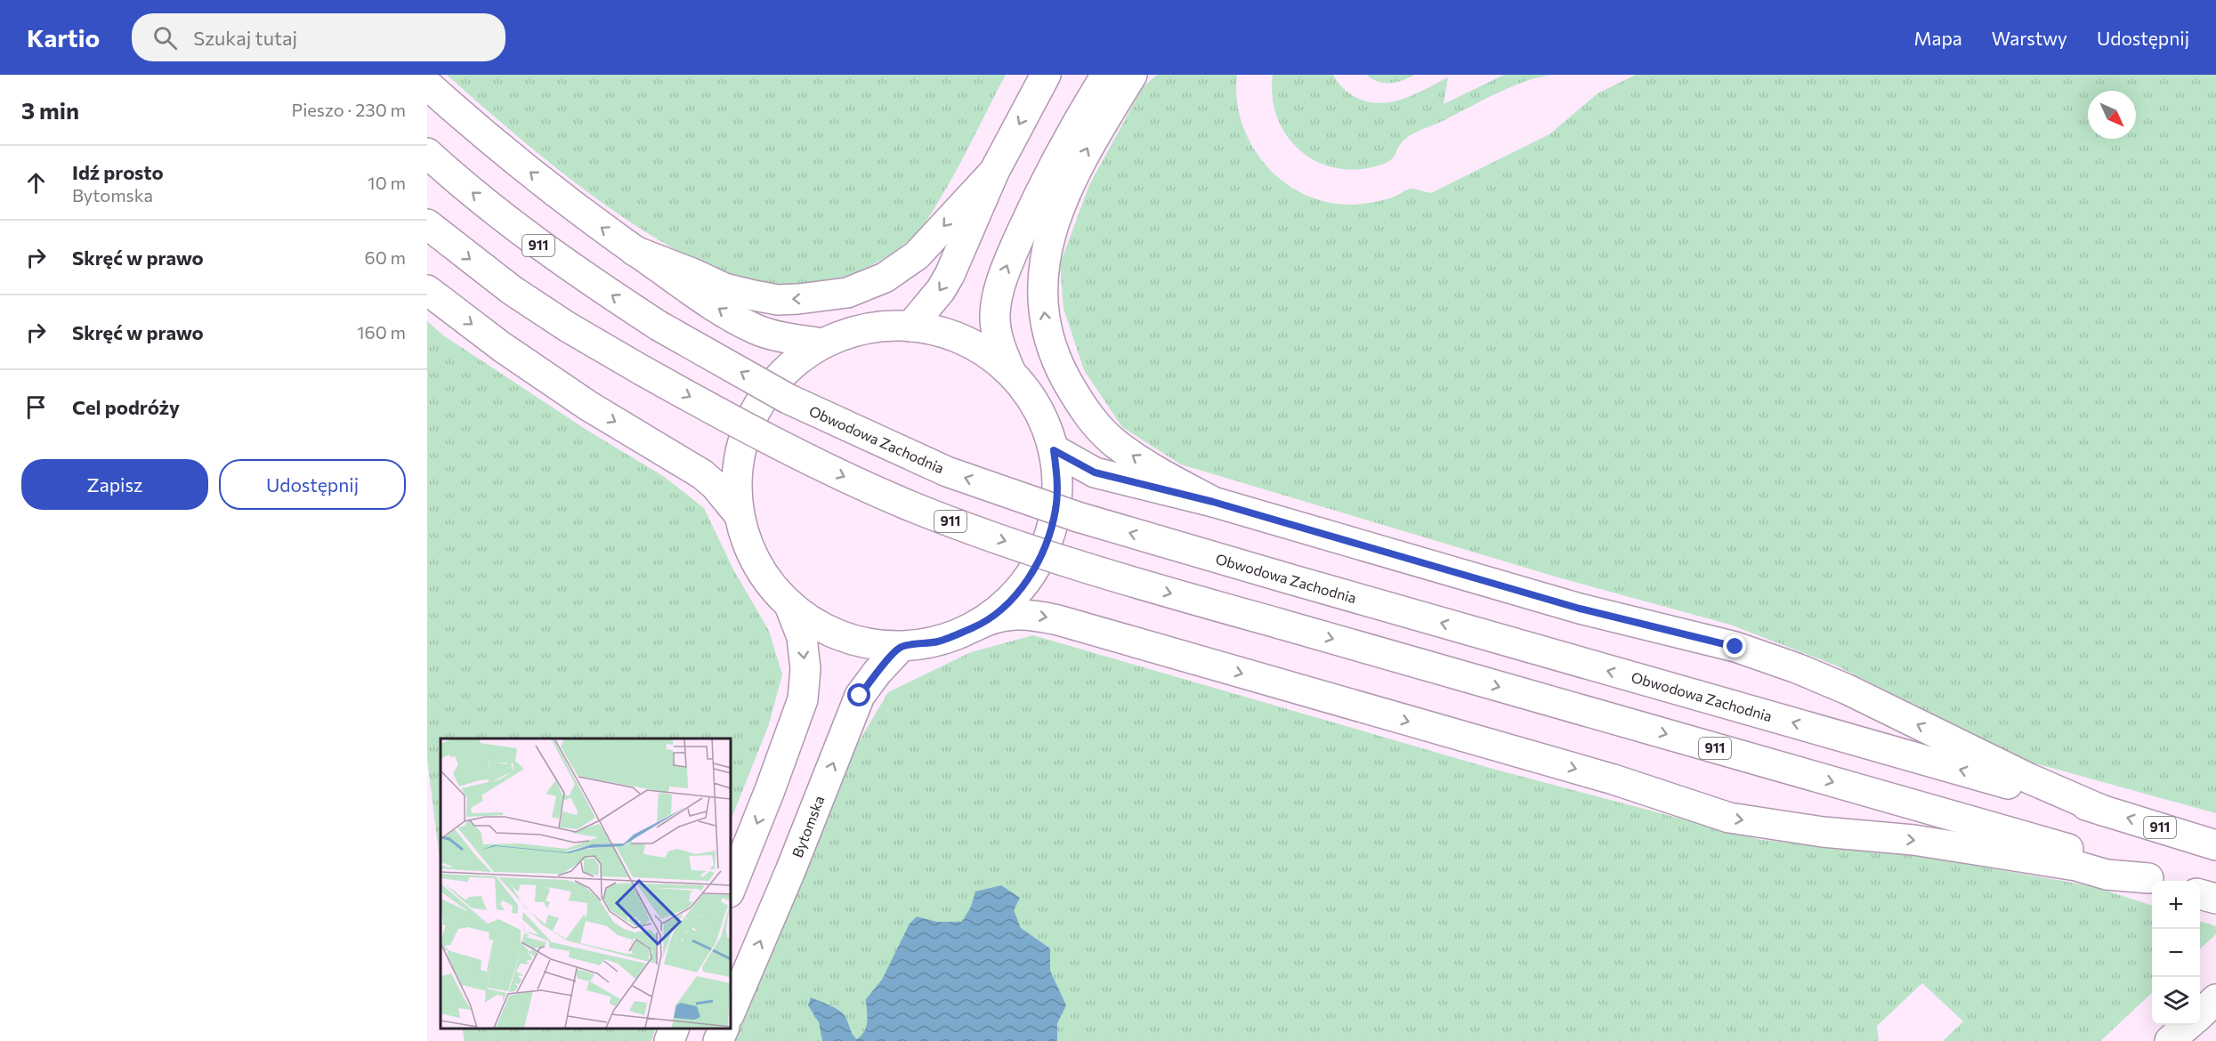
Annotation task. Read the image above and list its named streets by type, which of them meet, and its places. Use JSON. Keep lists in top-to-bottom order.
{
  "streets": {
    "main road": ["911", "Obwodowa Zachodnia", "Bytomska"]
  },
  "north": "bottom right",
  "page": {
    "header": "Kartio",
    "search": "Szukaj tutaj",
    "nav": ["Mapa", "Warstwy", "Udostępnij"],
    "heading": ["3 min", "Pieszo · 230 m"],
    "list": [
      ["Idź prosto", "Bytomska", "10 m"],
      ["Skręć w prawo", "60 m"],
      ["Skręć w prawo", "160 m"],
      "Cel podróży"
    ],
    "buttons": ["Zapisz", "Udostępnij"],
    "map_buttons": ["+", "−"]
  }
}
